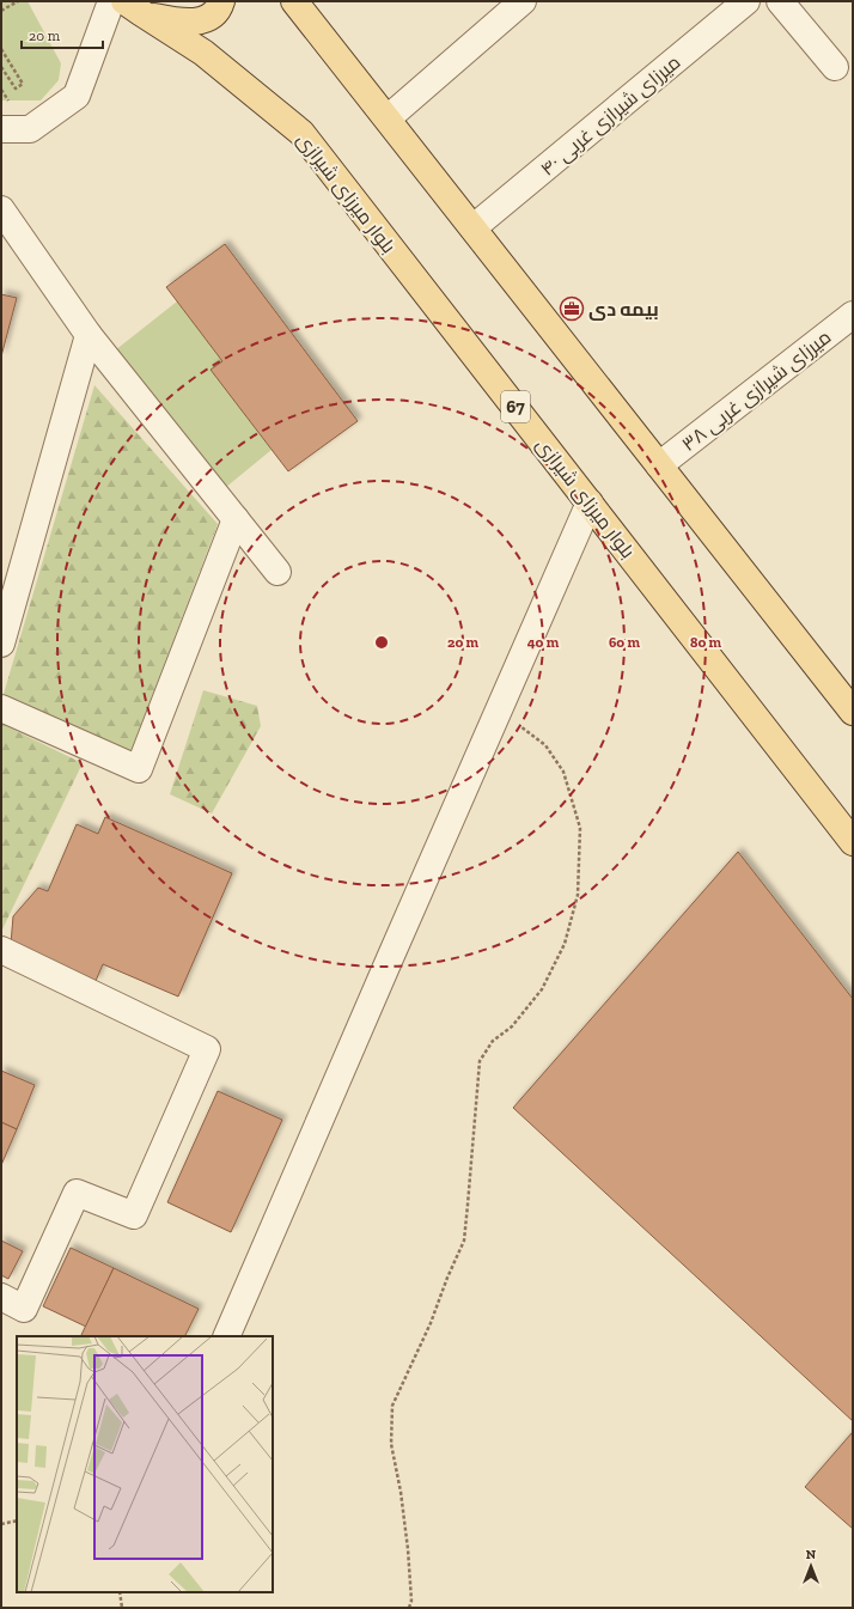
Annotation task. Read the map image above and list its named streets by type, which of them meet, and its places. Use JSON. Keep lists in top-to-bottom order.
{
  "streets": {
    "main road": ["بلوار میرزای شیرازی", "67"],
    "street": ["میرزای شیرازی غربی ۴۰", "میرزای شیرازی غربی ۳۸"]
  },
  "places": {
    "office": ["بیمه دی"]
  },
  "scale_bar": "20 m",
  "north": "top",
  "rings": [
    "20 m",
    "40 m",
    "60 m",
    "80 m"
  ]
}
